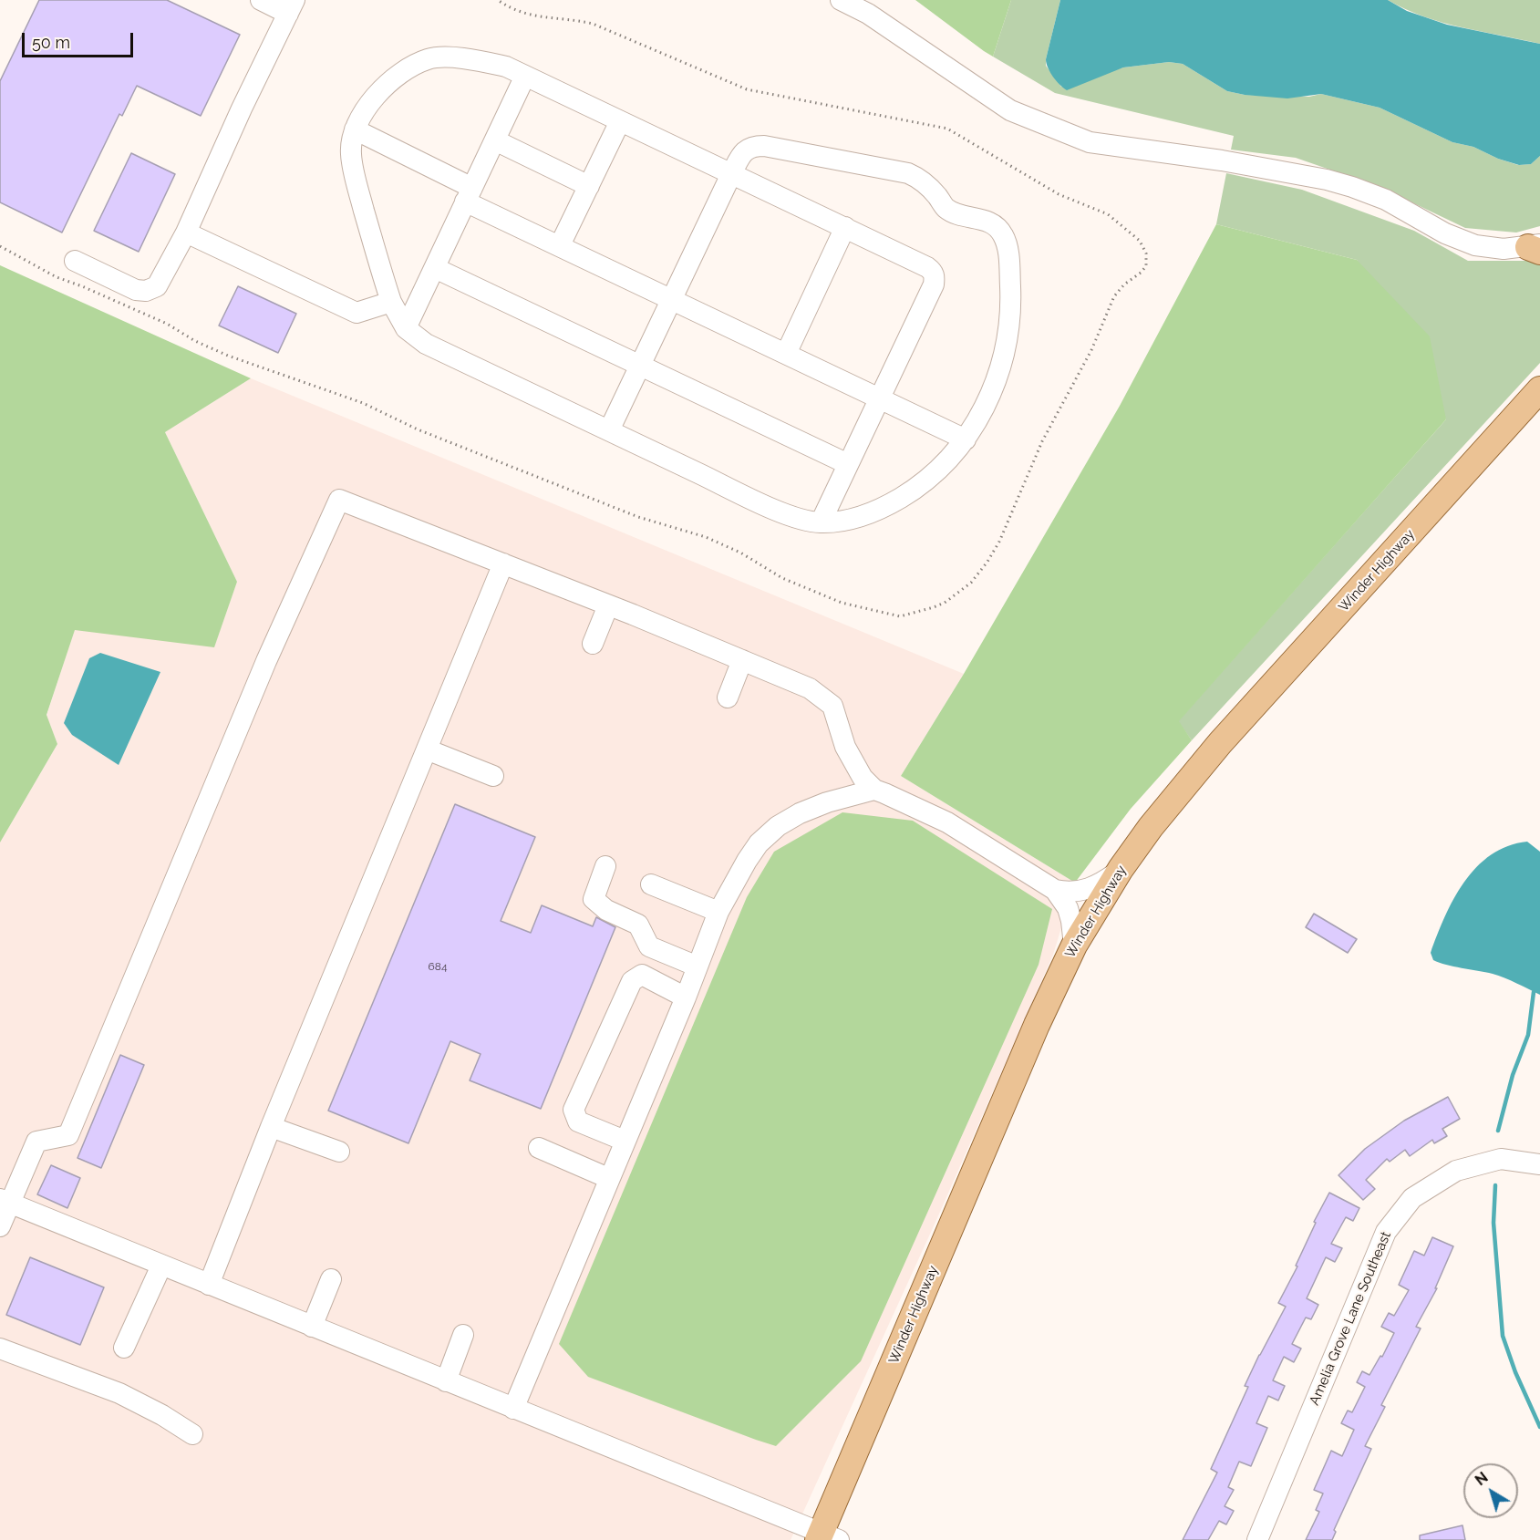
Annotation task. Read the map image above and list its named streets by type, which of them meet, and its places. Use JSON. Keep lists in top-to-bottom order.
{
  "streets": {
    "main road": ["Winder Highway"],
    "street": ["Amelia Grove Lane Southeast"]
  },
  "house_numbers": ["684"],
  "scale_bar": "50 m",
  "north": "top left"
}
